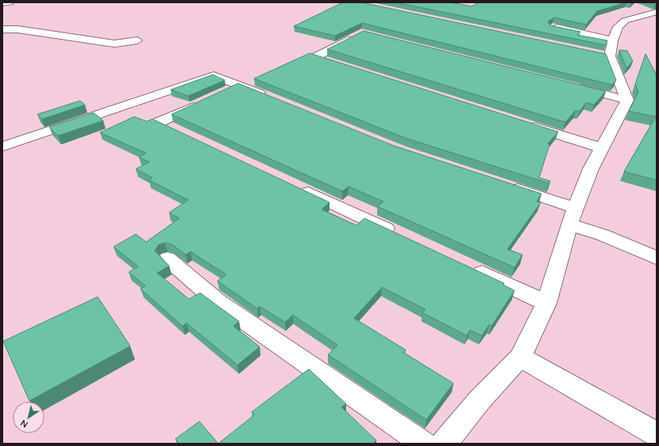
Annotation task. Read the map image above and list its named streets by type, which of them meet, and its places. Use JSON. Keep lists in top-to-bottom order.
{
  "north": "bottom left"
}
